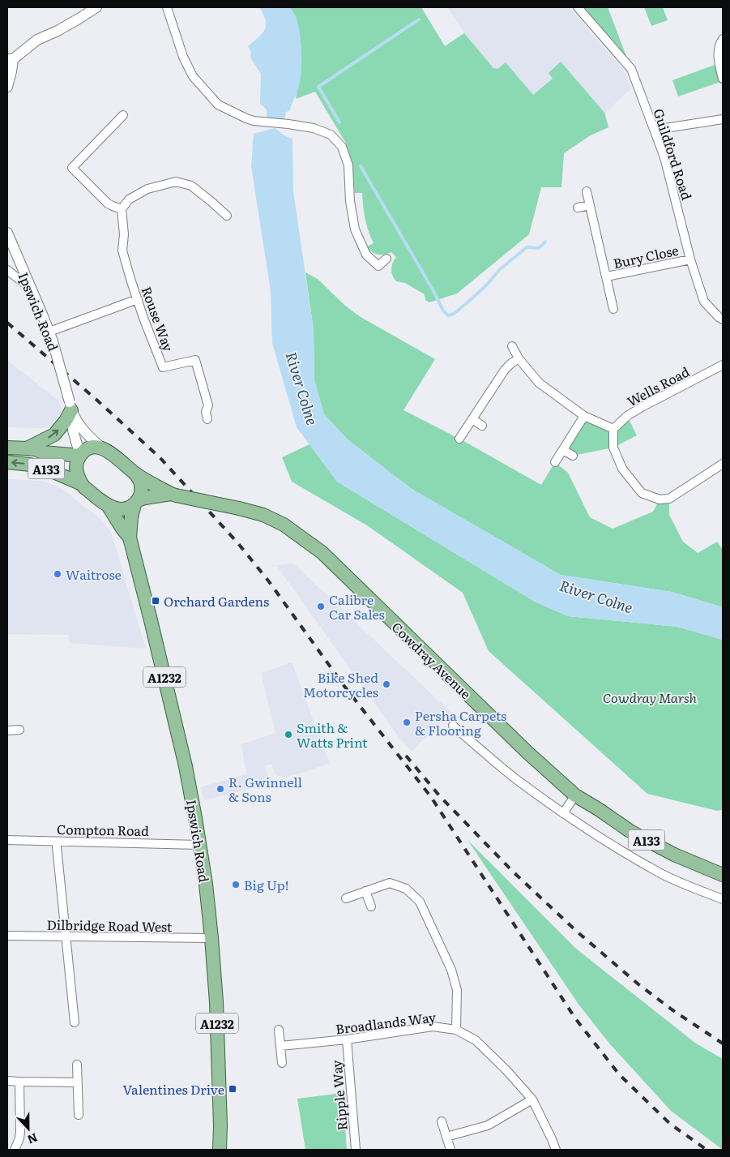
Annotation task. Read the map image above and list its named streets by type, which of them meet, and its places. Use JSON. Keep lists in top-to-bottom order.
{
  "streets": {
    "main road": [
      "Ipswich Road",
      "A133",
      "Cowdray Avenue",
      "A1232"
    ],
    "street": [
      "Guildford Road",
      "Bury Close",
      "Rouse Way",
      "Wells Road",
      "Compton Road",
      "Dilbridge Road West",
      "Broadlands Way",
      "Ripple Way"
    ]
  },
  "crossings": [
    ["Guildford Road", "Bury Close"],
    ["Ipswich Road", "A133"],
    ["Ipswich Road", "Cowdray Avenue"],
    ["Ipswich Road", "Compton Road"],
    ["Ipswich Road", "Dilbridge Road West"],
    ["A133", "Cowdray Avenue"],
    ["Broadlands Way", "Ripple Way"]
  ],
  "water": ["River Colne"],
  "parks": ["Cowdray Marsh"],
  "places": {
    "other": [
      "Waitrose",
      "Calibre Car Sales",
      "Bike Shed Motorcycles",
      "Persha Carpets & Flooring",
      "Smith & Watts Print",
      "R. Gwinnell & Sons",
      "Big Up!"
    ],
    "transit": ["Orchard Gardens", "Valentines Drive"]
  },
  "north": "bottom"
}
